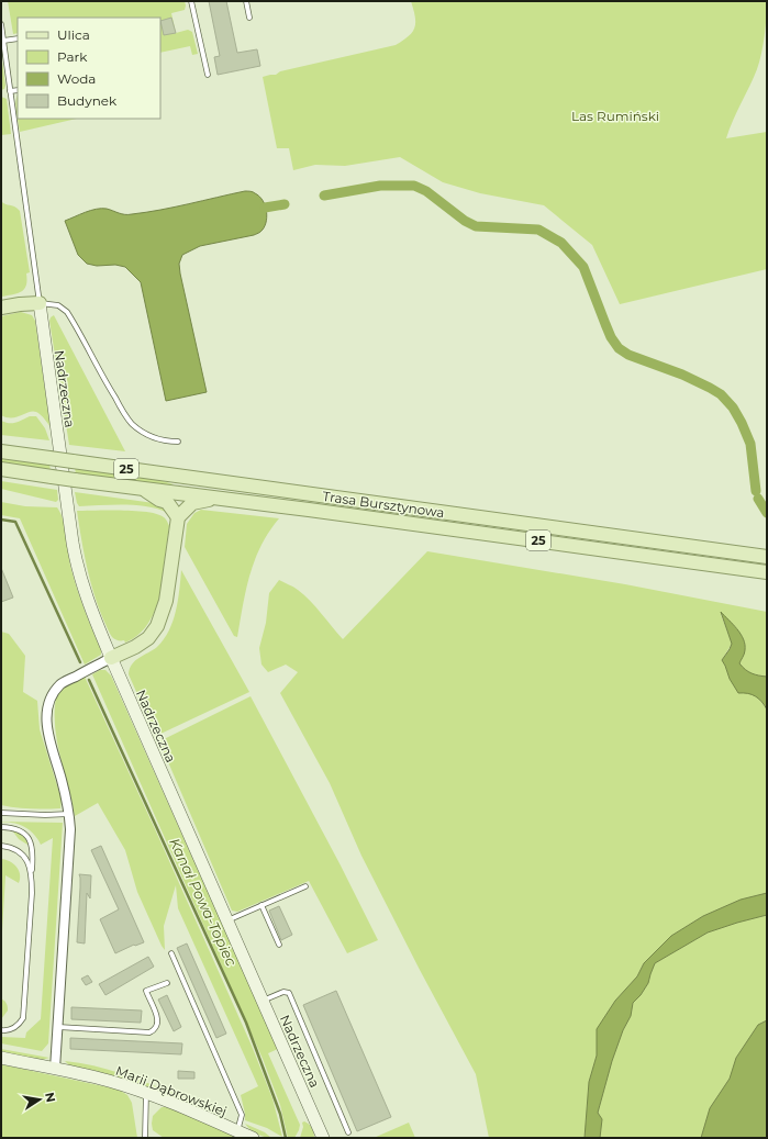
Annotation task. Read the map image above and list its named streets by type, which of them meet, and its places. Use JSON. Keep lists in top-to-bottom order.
{
  "streets": {
    "main road": ["25", "Trasa Bursztynowa"],
    "street": ["Nadrzeczna", "Marii Dąbrowskiej"]
  },
  "water": ["Kanał Powa-Topiec"],
  "parks": ["Las Rumiński"],
  "legend": [
    "Ulica",
    "Park",
    "Woda",
    "Budynek"
  ],
  "north": "right"
}
